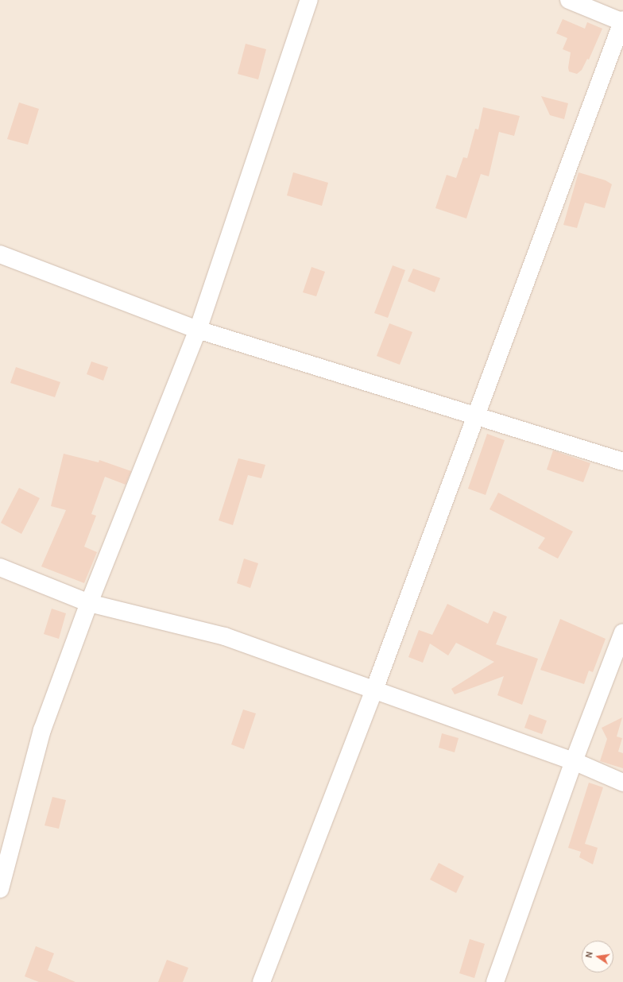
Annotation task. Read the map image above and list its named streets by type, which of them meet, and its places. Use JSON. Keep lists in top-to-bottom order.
{
  "north": "left"
}
